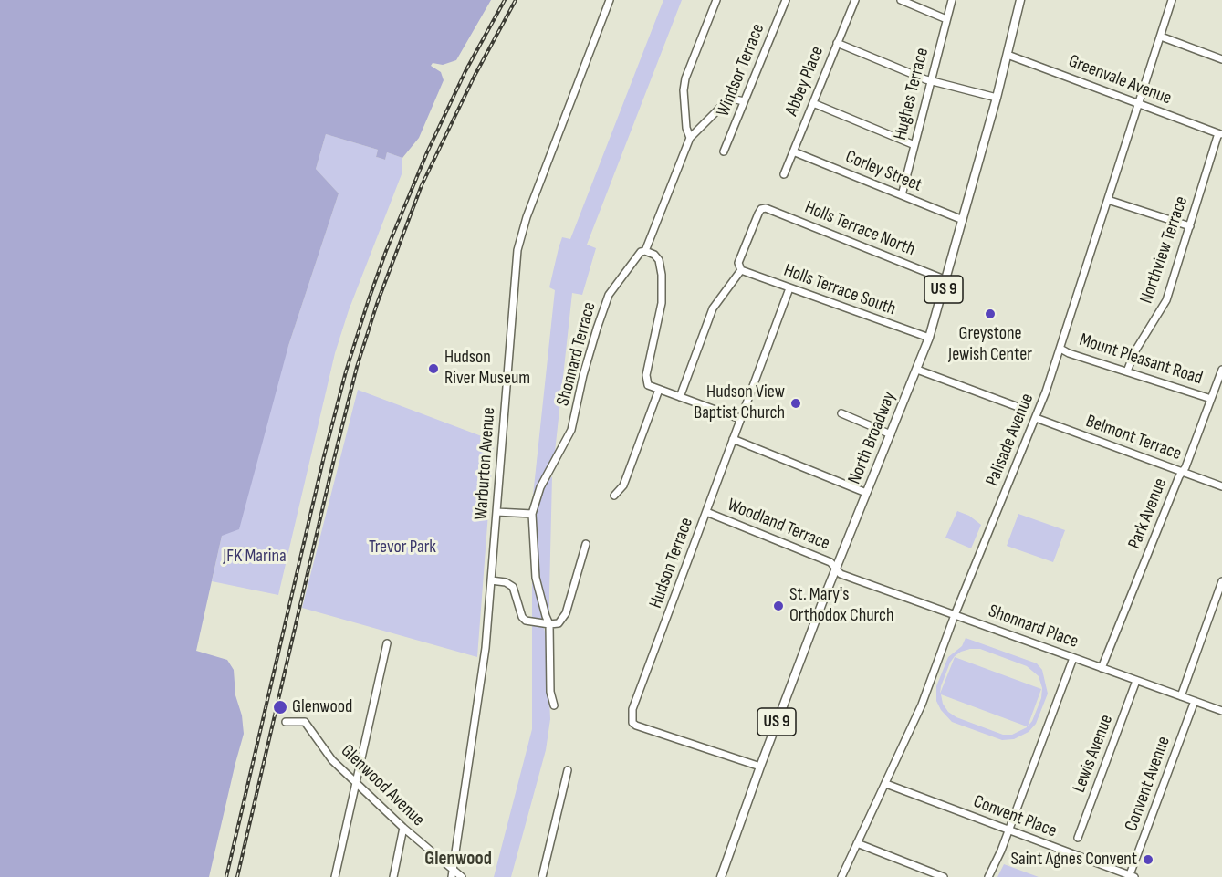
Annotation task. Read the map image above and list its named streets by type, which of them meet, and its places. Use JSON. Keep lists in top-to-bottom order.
{
  "streets": {
    "main road": ["US 9", "North Broadway"],
    "street": [
      "Windsor Terrace",
      "Greenvale Avenue",
      "Abbey Place",
      "Hughes Terrace",
      "Corley Street",
      "Holls Terrace North",
      "Northview Terrace",
      "Holls Terrace South",
      "Shonnard Terrace",
      "Mount Pleasant Road",
      "Belmont Terrace",
      "Palisade Avenue",
      "Warburton Avenue",
      "Park Avenue",
      "Woodland Terrace",
      "Hudson Terrace",
      "Shonnard Place",
      "Lewis Avenue",
      "Convent Avenue",
      "Glenwood Avenue",
      "Convent Place"
    ]
  },
  "crossings": [
    ["Greenvale Avenue", "Northview Terrace"],
    ["Greenvale Avenue", "North Broadway"],
    ["Greenvale Avenue", "Palisade Avenue"],
    ["Abbey Place", "Corley Street"],
    ["Hughes Terrace", "Corley Street"],
    ["Corley Street", "North Broadway"],
    ["Holls Terrace North", "Holls Terrace South"],
    ["Holls Terrace North", "North Broadway"],
    ["Northview Terrace", "Mount Pleasant Road"],
    ["Holls Terrace South", "North Broadway"],
    ["Holls Terrace South", "Hudson Terrace"],
    ["Mount Pleasant Road", "Palisade Avenue"],
    ["Mount Pleasant Road", "Park Avenue"],
    ["North Broadway", "Woodland Terrace"],
    ["North Broadway", "Hudson Terrace"],
    ["North Broadway", "Shonnard Place"],
    ["Belmont Terrace", "Palisade Avenue"],
    ["Belmont Terrace", "Park Avenue"],
    ["Palisade Avenue", "Shonnard Place"],
    ["Palisade Avenue", "Convent Place"],
    ["Warburton Avenue", "Glenwood Avenue"],
    ["Park Avenue", "Shonnard Place"],
    ["Woodland Terrace", "Hudson Terrace"],
    ["Woodland Terrace", "Shonnard Place"],
    ["Shonnard Place", "Lewis Avenue"],
    ["Shonnard Place", "Convent Avenue"],
    ["Convent Avenue", "Convent Place"]
  ],
  "districts": ["Glenwood"],
  "parks": ["Trevor Park", "JFK Marina"],
  "places": [
    "Greystone Jewish Center",
    "Hudson River Museum",
    "Hudson View Baptist Church",
    "St. Mary's Orthodox Church",
    "Glenwood",
    "Saint Agnes Convent"
  ]
}
